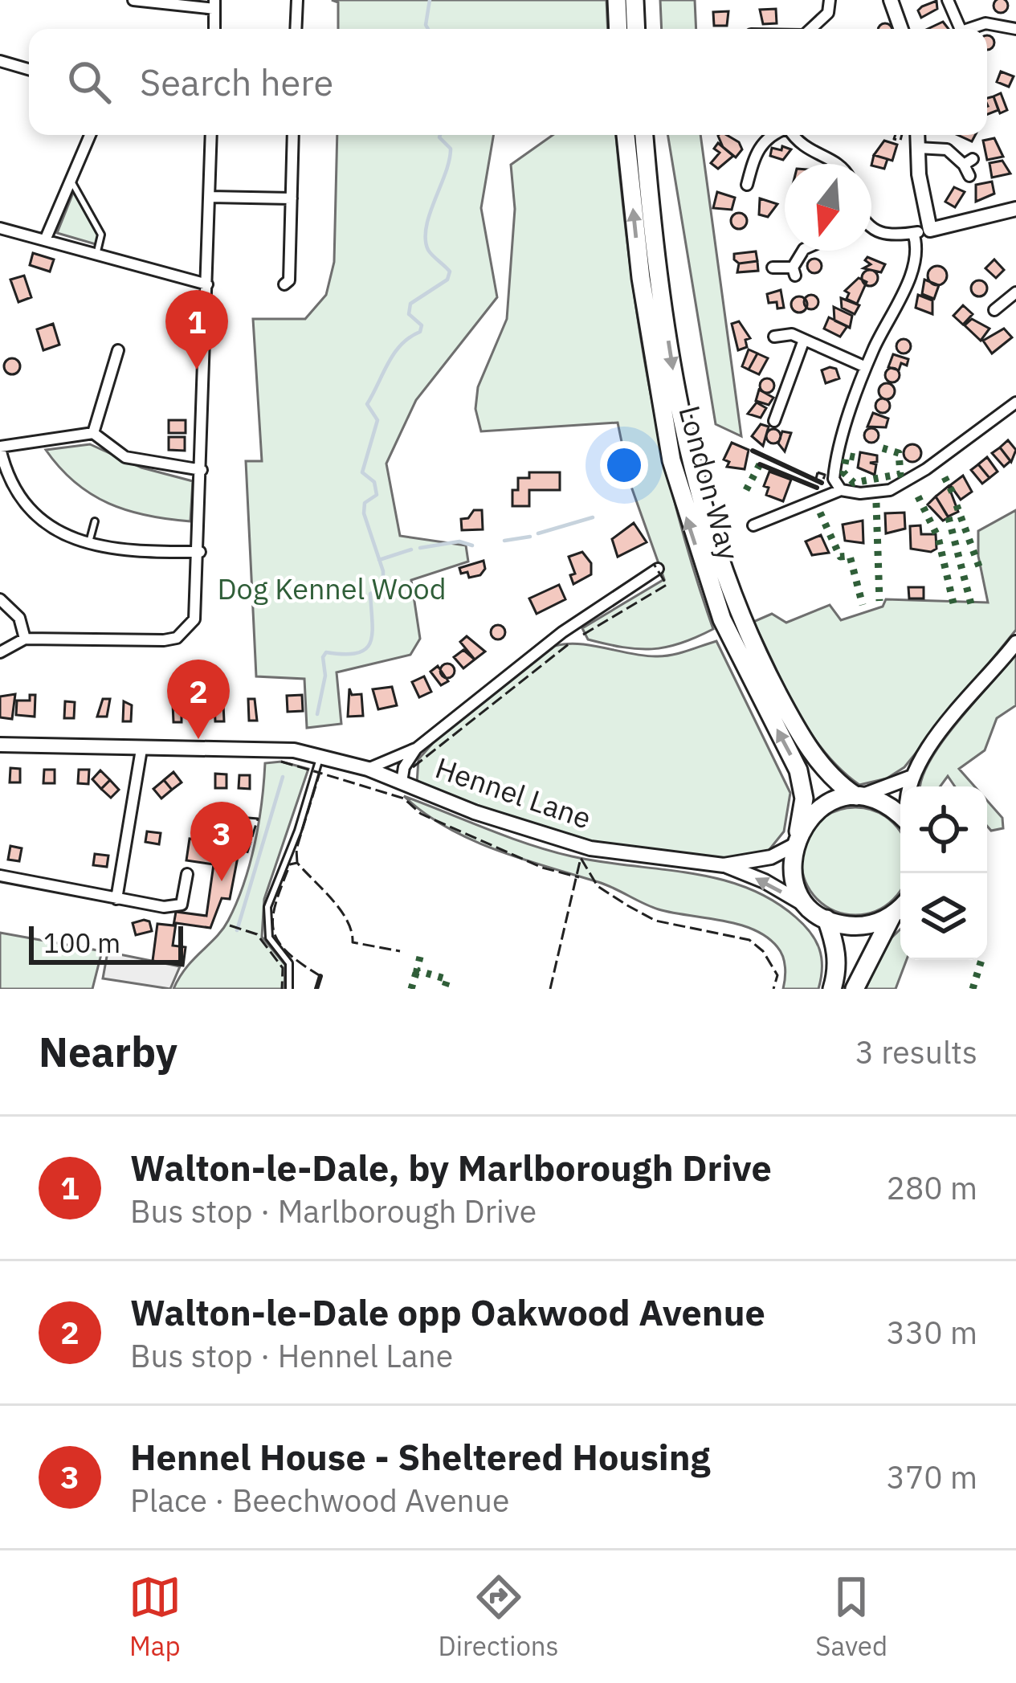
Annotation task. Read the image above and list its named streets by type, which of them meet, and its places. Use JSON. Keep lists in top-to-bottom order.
{
  "streets": {
    "highway": ["London Way"],
    "main road": ["Hennel Lane"]
  },
  "crossings": [
    ["London Way", "Hennel Lane"]
  ],
  "parks": ["Dog Kennel Wood"],
  "scale_bar": "100 m",
  "north": "bottom",
  "page": {
    "search": "Search here",
    "pins": ["1", "2", "3"],
    "scale": "100 m",
    "heading": ["Nearby", "3 results"],
    "list": [
      {
        "mark": "1",
        "name": "Walton-le-Dale, by Marlborough Drive",
        "note": "Bus stop · Marlborough Drive",
        "value": "280 m"
      },
      {
        "mark": "2",
        "name": "Walton-le-Dale opp Oakwood Avenue",
        "note": "Bus stop · Hennel Lane",
        "value": "330 m"
      },
      {
        "mark": "3",
        "name": "Hennel House - Sheltered Housing",
        "note": "Place · Beechwood Avenue",
        "value": "370 m"
      }
    ],
    "nav": ["Map", "Directions", "Saved"]
  }
}
